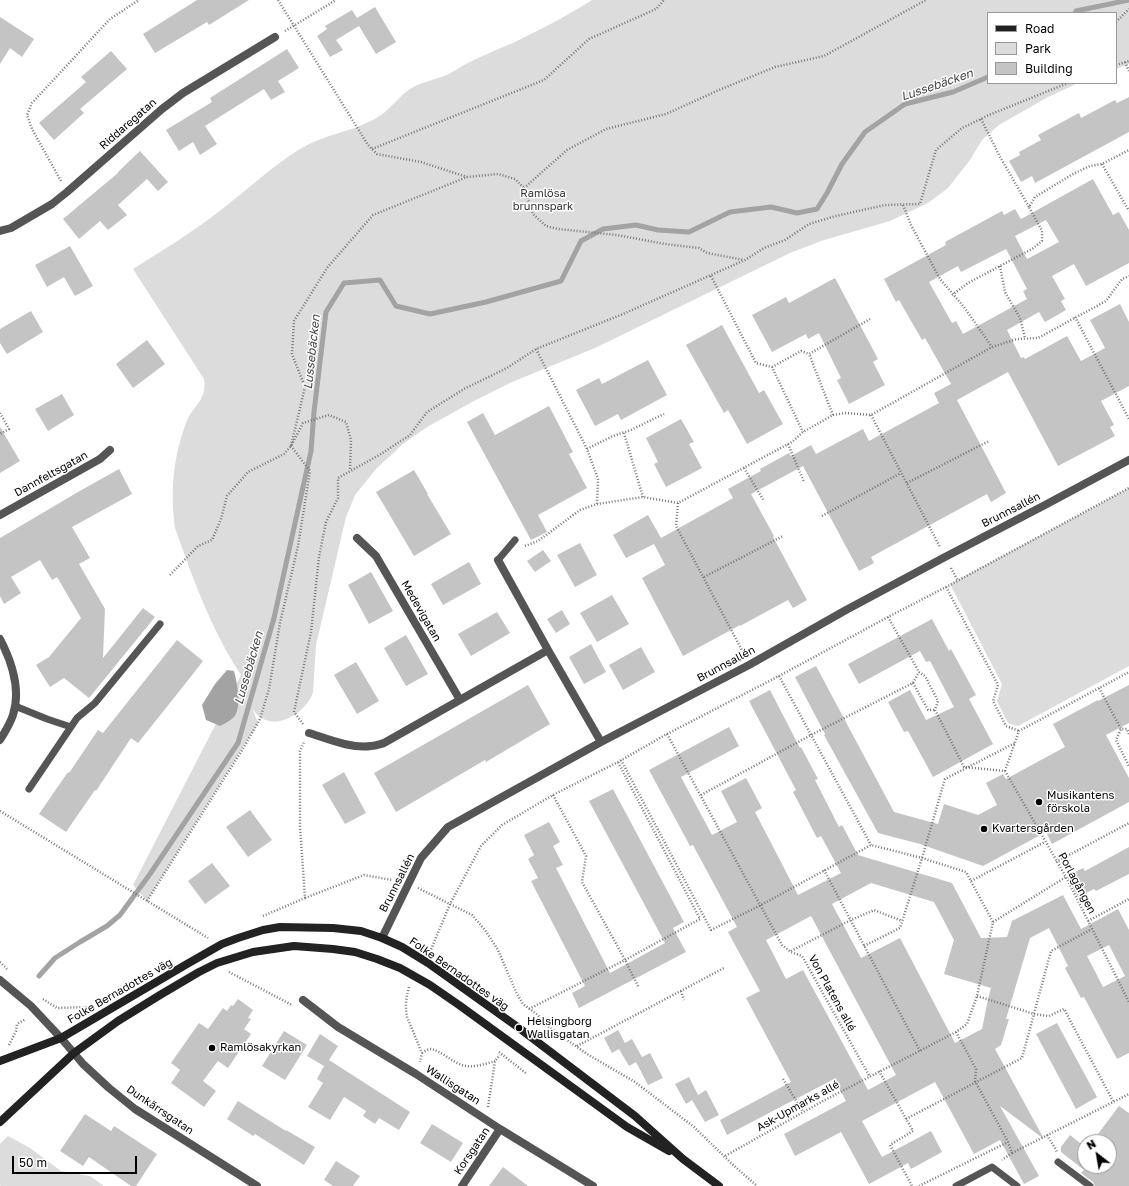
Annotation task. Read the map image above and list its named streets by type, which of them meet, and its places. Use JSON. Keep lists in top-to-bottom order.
{
  "streets": {
    "street": [
      "Riddaregatan",
      "Dannfeltsgatan",
      "Brunnsallén",
      "Medevigatan",
      "Folke Bernadottes väg",
      "Wallisgatan",
      "Dunkärrsgatan",
      "Korsgatan"
    ],
    "path": ["Porlagången", "Von Platens allé", "Ask-Upmarks allé"]
  },
  "crossings": [
    ["Brunnsallén", "Folke Bernadottes väg"],
    ["Folke Bernadottes väg", "Dunkärrsgatan"],
    ["Von Platens allé", "Ask-Upmarks allé"],
    ["Wallisgatan", "Korsgatan"]
  ],
  "water": ["Lussebäcken"],
  "parks": ["Ramlösa brunnspark"],
  "places": [
    "Musikantens förskola",
    "Kvartersgården",
    "Helsingborg Wallisgatan",
    "Ramlösakyrkan"
  ],
  "legend": ["Road", "Park", "Building"],
  "scale_bar": "50 m",
  "north": "top left"
}
